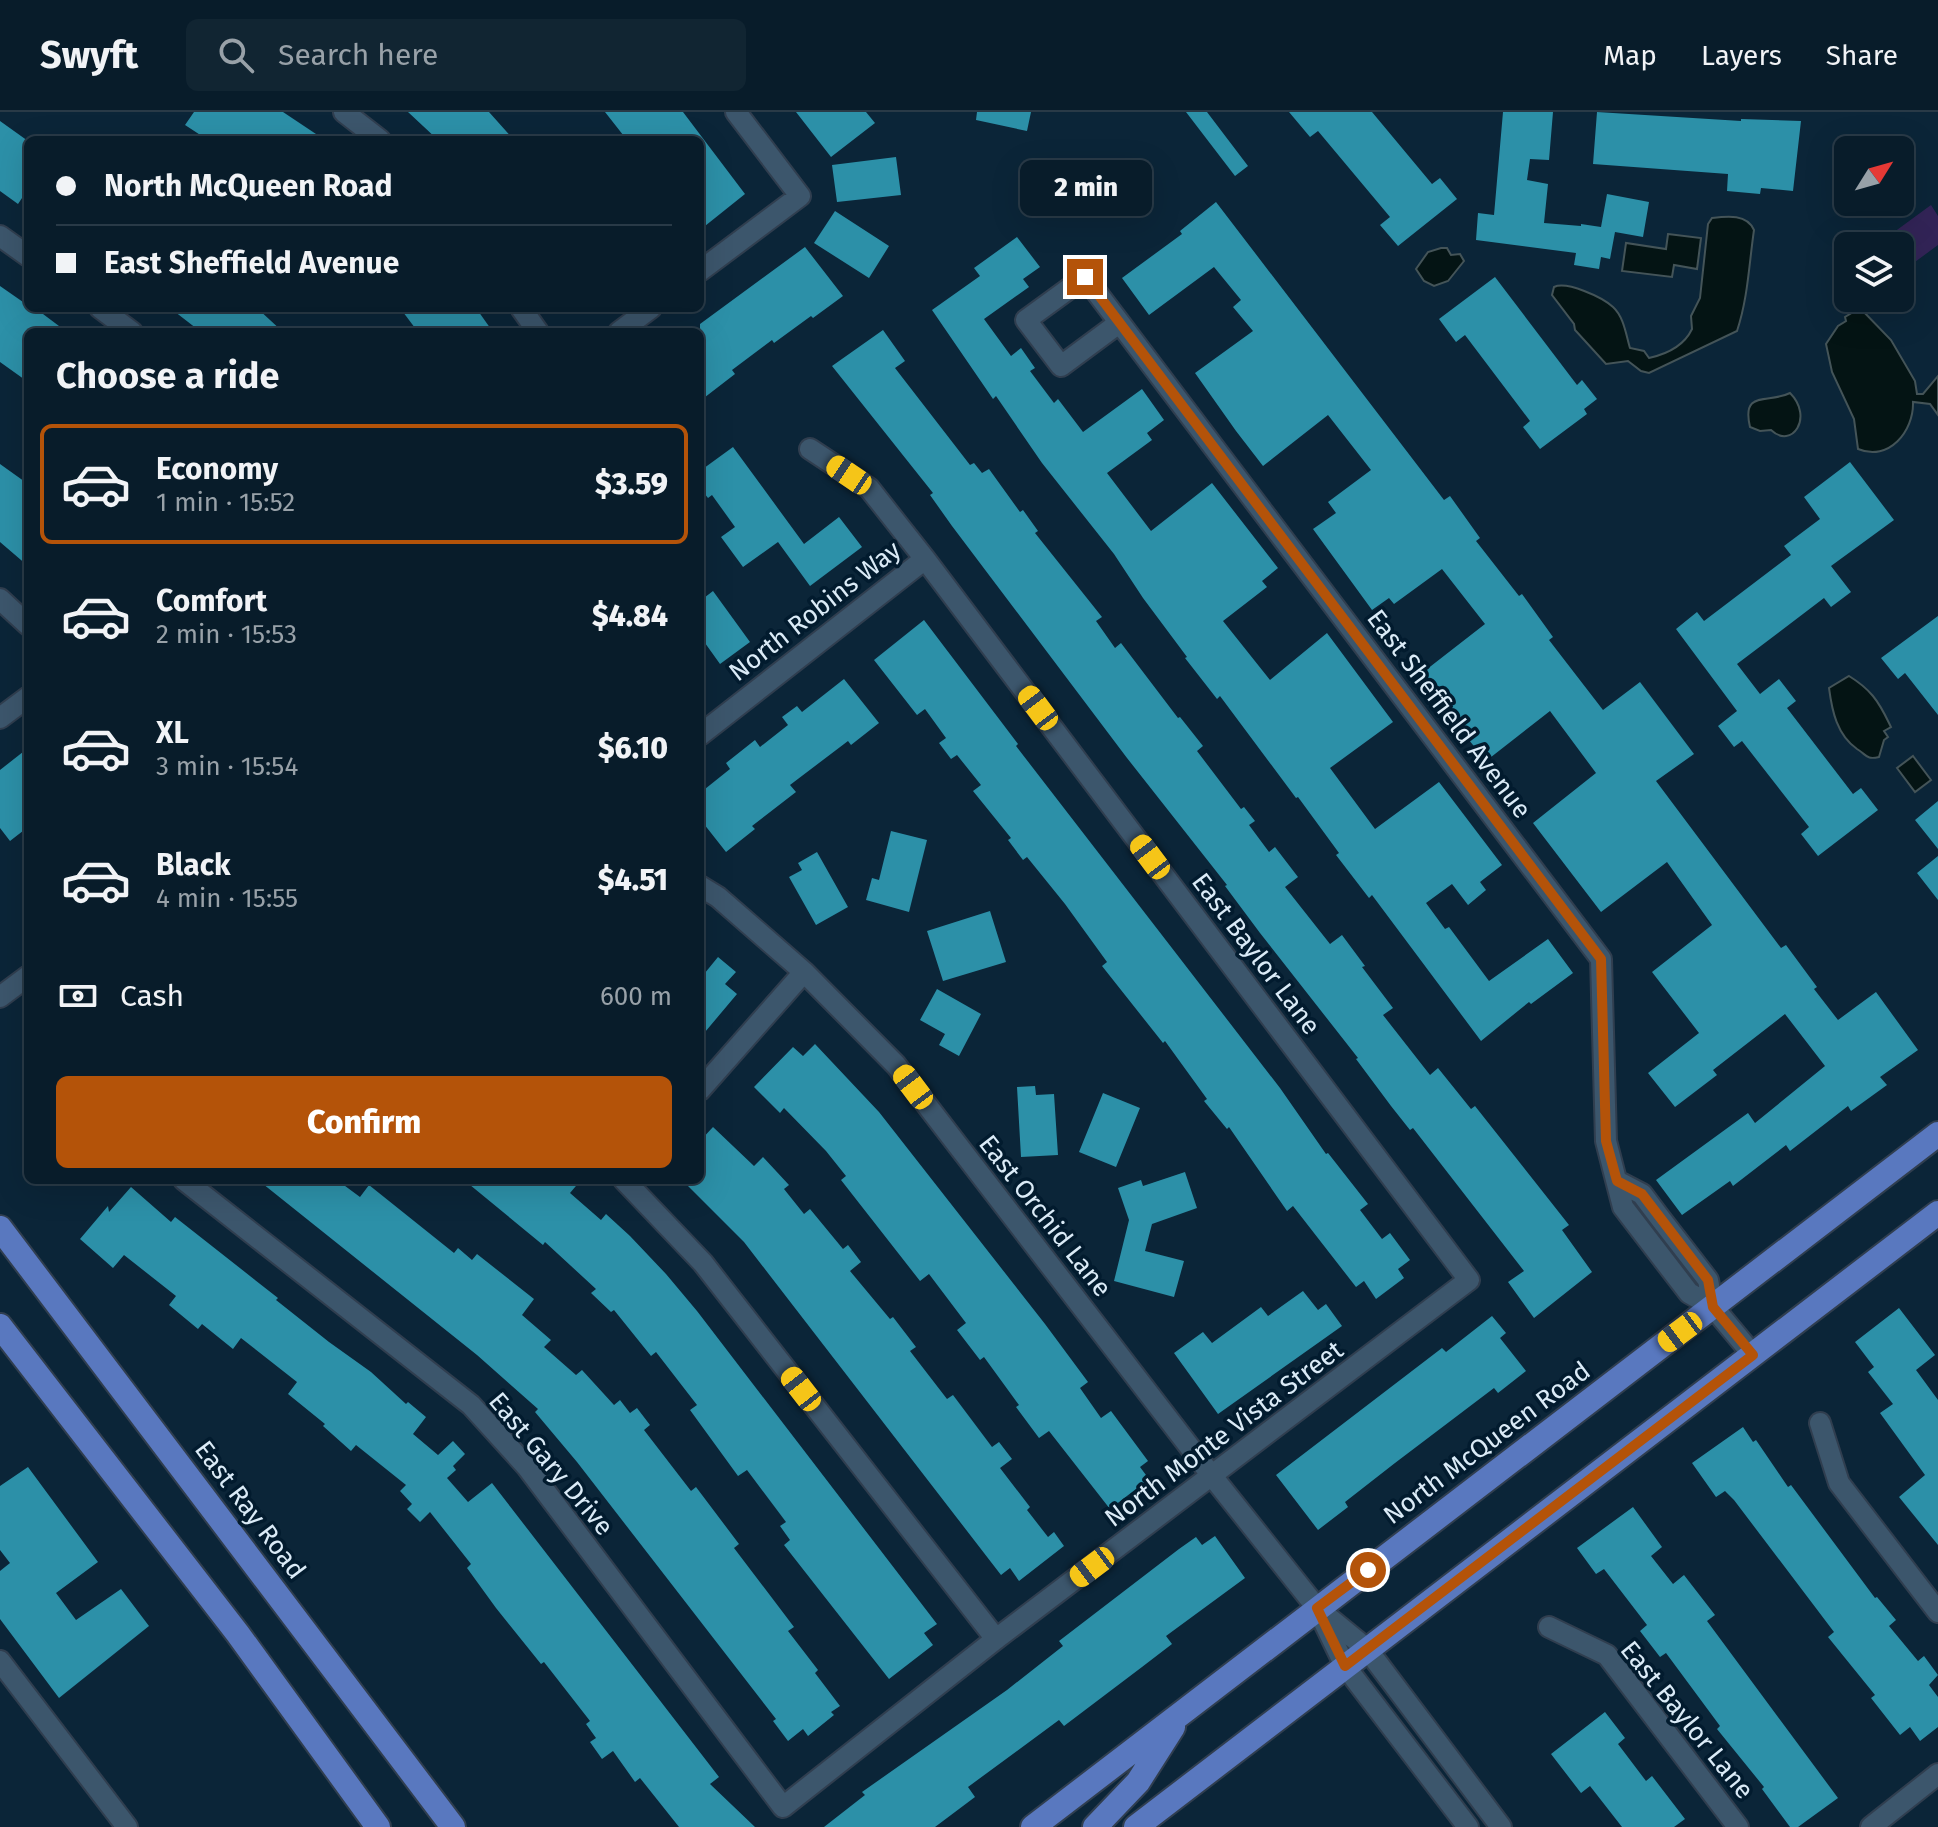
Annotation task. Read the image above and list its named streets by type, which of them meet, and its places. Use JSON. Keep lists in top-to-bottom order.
{
  "streets": {
    "main road": ["North McQueen Road", "East Ray Road"],
    "street": [
      "North Robins Way",
      "East Sheffield Avenue",
      "East Baylor Lane",
      "East Orchid Lane",
      "North Monte Vista Street",
      "East Gary Drive"
    ]
  },
  "crossings": [
    ["North Robins Way", "East Baylor Lane"],
    ["East Sheffield Avenue", "North McQueen Road"],
    ["East Baylor Lane", "North Monte Vista Street"],
    ["East Orchid Lane", "North Monte Vista Street"],
    ["East Orchid Lane", "North McQueen Road"],
    ["North Monte Vista Street", "East Gary Drive"]
  ],
  "north": "top right",
  "page": {
    "header": "Swyft",
    "search": "Search here",
    "nav": ["Map", "Layers", "Share"],
    "banner": ["North McQueen Road", "East Sheffield Avenue"],
    "bubble": "2 min",
    "heading": "Choose a ride",
    "list": [
      {
        "name": "Economy",
        "note": "1 min · 15:52",
        "value": "$3.59"
      },
      {
        "name": "Comfort",
        "note": "2 min · 15:53",
        "value": "$4.84"
      },
      {
        "name": "XL",
        "note": "3 min · 15:54",
        "value": "$6.10"
      },
      {
        "name": "Black",
        "note": "4 min · 15:55",
        "value": "$4.51"
      }
    ],
    "pay": ["Cash", "600 m"],
    "buttons": "Confirm"
  }
}
